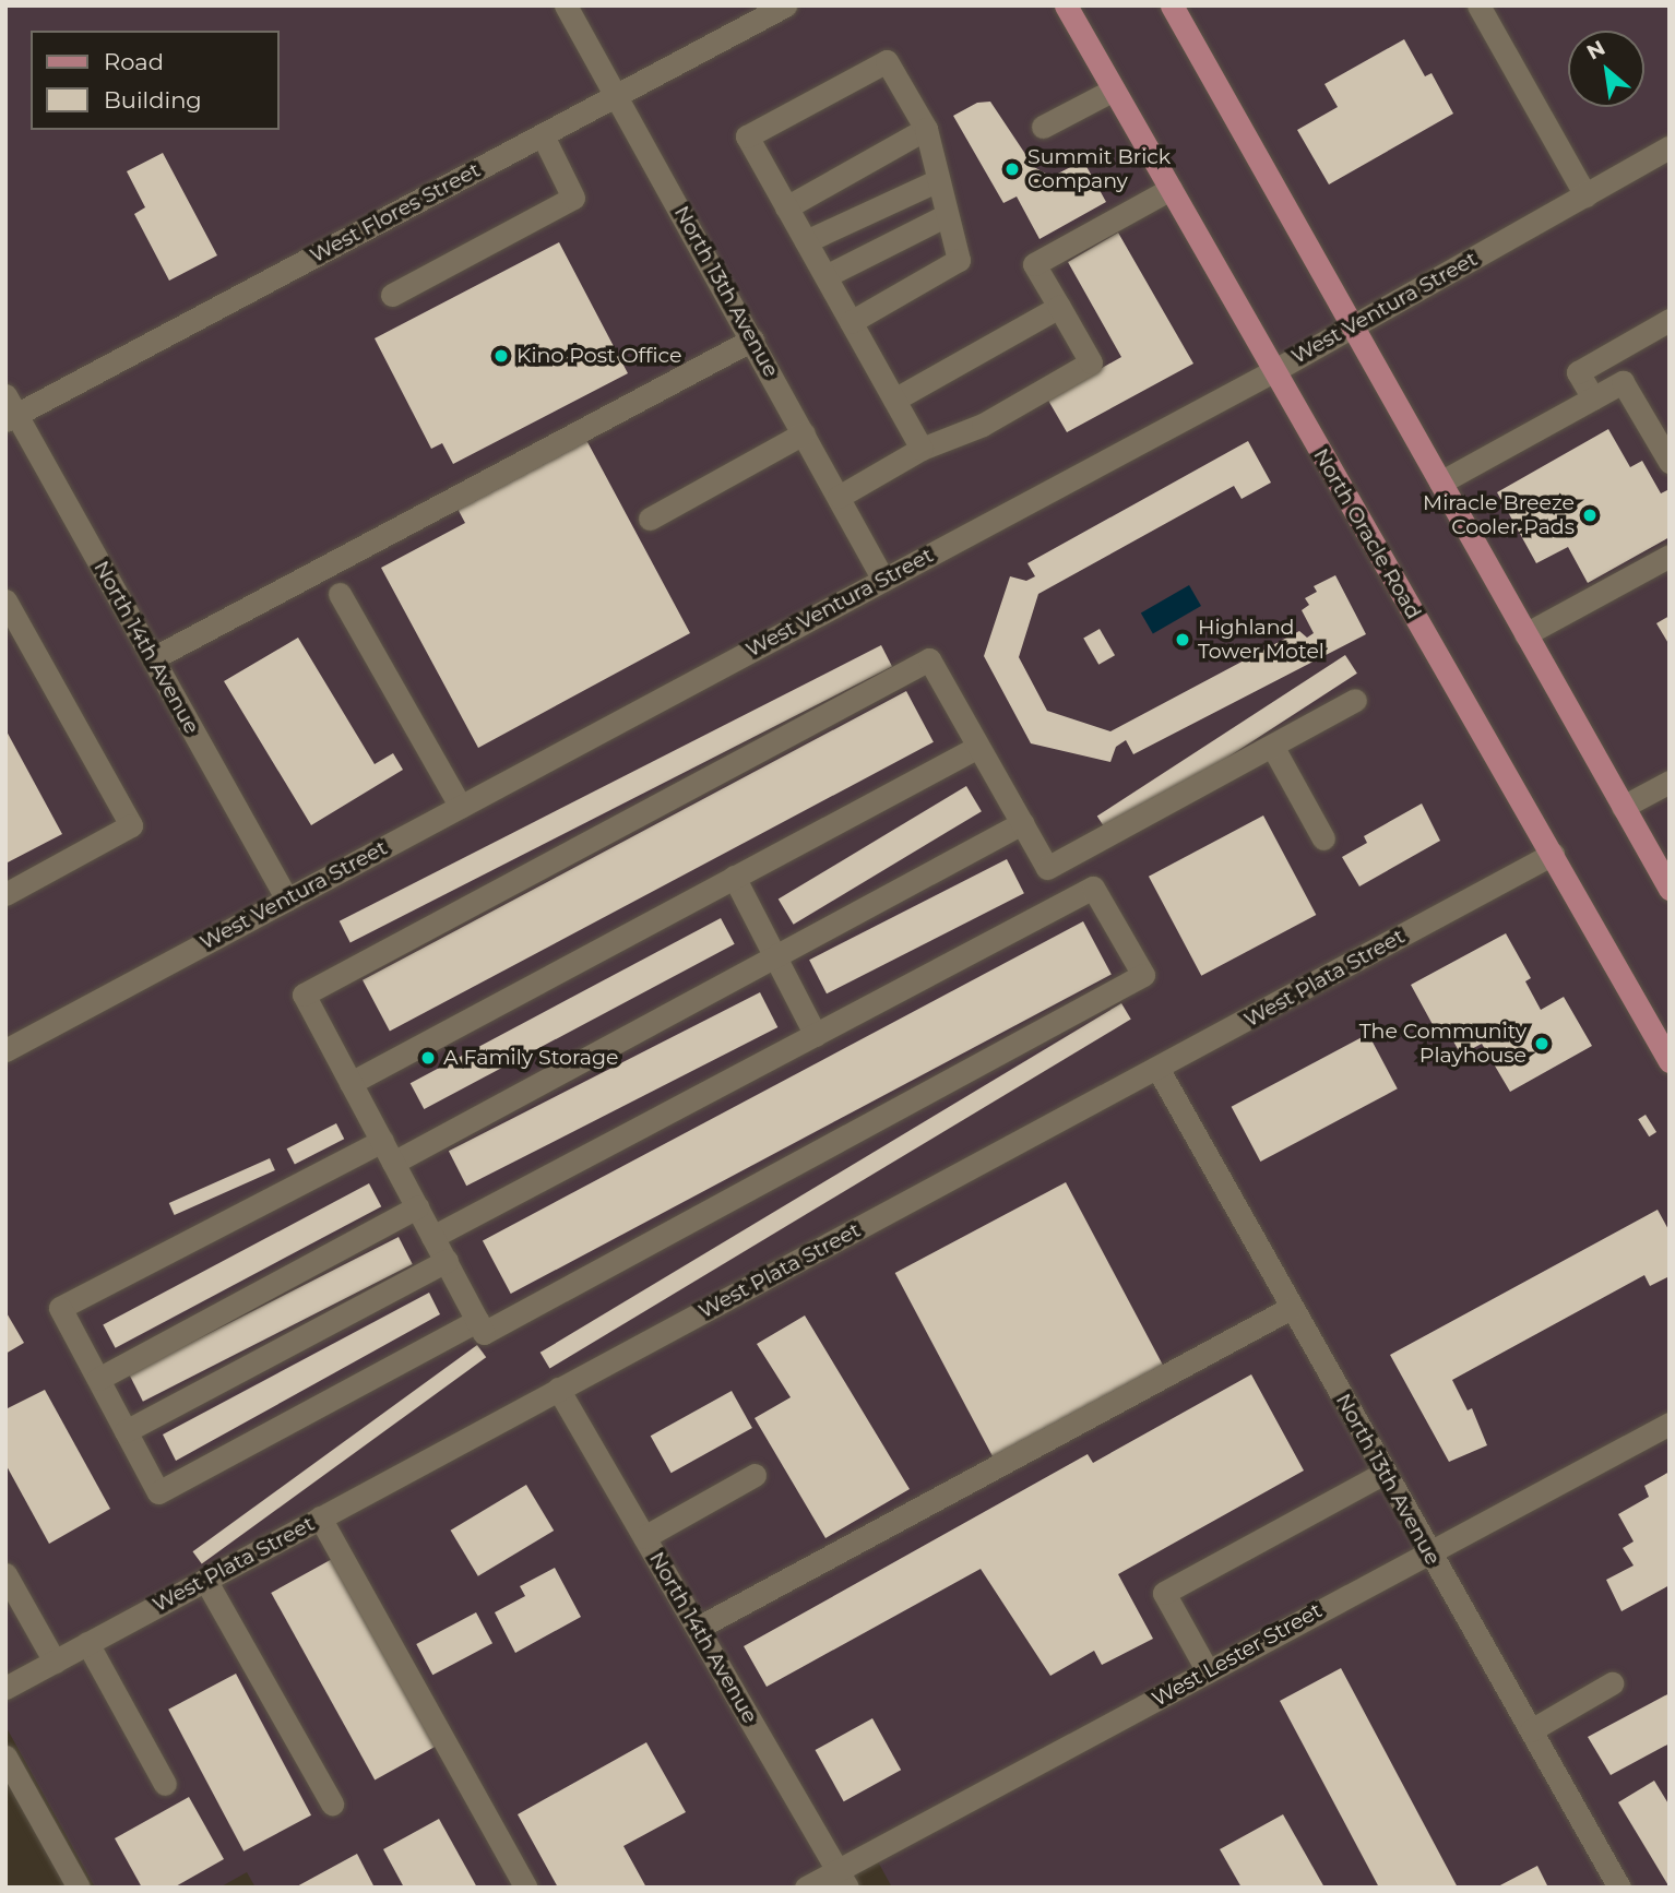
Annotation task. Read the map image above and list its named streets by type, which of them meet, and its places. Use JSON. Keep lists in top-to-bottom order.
{
  "streets": {
    "main road": ["North Oracle Road"],
    "street": [
      "West Flores Street",
      "North 13th Avenue",
      "West Ventura Street",
      "North 14th Avenue",
      "West Plata Street",
      "West Lester Street"
    ]
  },
  "crossings": [
    ["West Flores Street", "North 13th Avenue"],
    ["West Flores Street", "North 14th Avenue"],
    ["North 13th Avenue", "West Ventura Street"],
    ["North 13th Avenue", "West Plata Street"],
    ["North 13th Avenue", "West Lester Street"],
    ["West Ventura Street", "North Oracle Road"],
    ["West Ventura Street", "North 14th Avenue"],
    ["North Oracle Road", "West Plata Street"],
    ["North 14th Avenue", "West Plata Street"],
    ["North 14th Avenue", "West Lester Street"]
  ],
  "places": [
    "Summit Brick Company",
    "Kino Post Office",
    "Miracle Breeze Cooler Pads",
    "Highland Tower Motel",
    "The Community Playhouse",
    "A Family Storage"
  ],
  "legend": ["Road", "Building"],
  "north": "top left"
}
